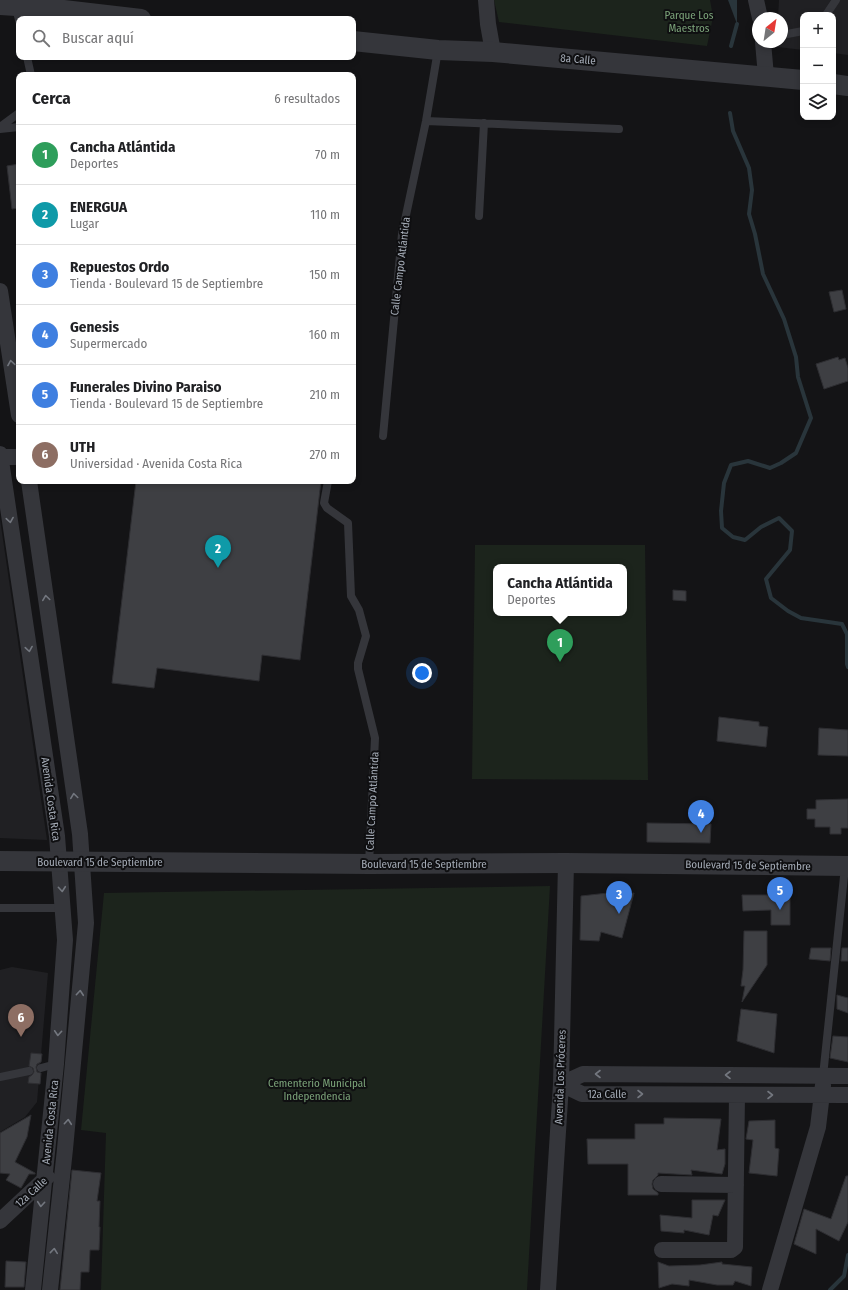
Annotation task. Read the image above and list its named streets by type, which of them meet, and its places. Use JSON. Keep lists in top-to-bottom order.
{
  "streets": {
    "street": [
      "8a Calle",
      "Avenida Costa Rica",
      "Boulevard 15 de Septiembre",
      "Avenida Los Próceres",
      "12a Calle"
    ],
    "lane": ["Calle Campo Atlántida"]
  },
  "crossings": [
    ["8a Calle", "Calle Campo Atlántida"],
    ["Calle Campo Atlántida", "Boulevard 15 de Septiembre"],
    ["Avenida Costa Rica", "Boulevard 15 de Septiembre"],
    ["Avenida Costa Rica", "12a Calle"],
    ["Boulevard 15 de Septiembre", "Avenida Los Próceres"],
    ["Avenida Los Próceres", "12a Calle"]
  ],
  "parks": ["Parque Los Maestros", "Cementerio Municipal Independencia"],
  "north": "top right",
  "page": {
    "map_buttons": ["+", "−"],
    "search": "Buscar aquí",
    "heading": ["Cerca", "6 resultados"],
    "list": [
      {
        "mark": "1",
        "name": "Cancha Atlántida",
        "note": "Deportes",
        "value": "70 m"
      },
      {
        "mark": "2",
        "name": "ENERGUA",
        "note": "Lugar",
        "value": "110 m"
      },
      {
        "mark": "3",
        "name": "Repuestos Ordo",
        "note": "Tienda · Boulevard 15 de Septiembre",
        "value": "150 m"
      },
      {
        "mark": "4",
        "name": "Genesis",
        "note": "Supermercado",
        "value": "160 m"
      },
      {
        "mark": "5",
        "name": "Funerales Divino Paraiso",
        "note": "Tienda · Boulevard 15 de Septiembre",
        "value": "210 m"
      },
      {
        "mark": "6",
        "name": "UTH",
        "note": "Universidad · Avenida Costa Rica",
        "value": "270 m"
      }
    ],
    "pins": [
      "2",
      "1",
      "4",
      "5",
      "3",
      "6"
    ],
    "popup": ["Cancha Atlántida", "Deportes"]
  }
}
